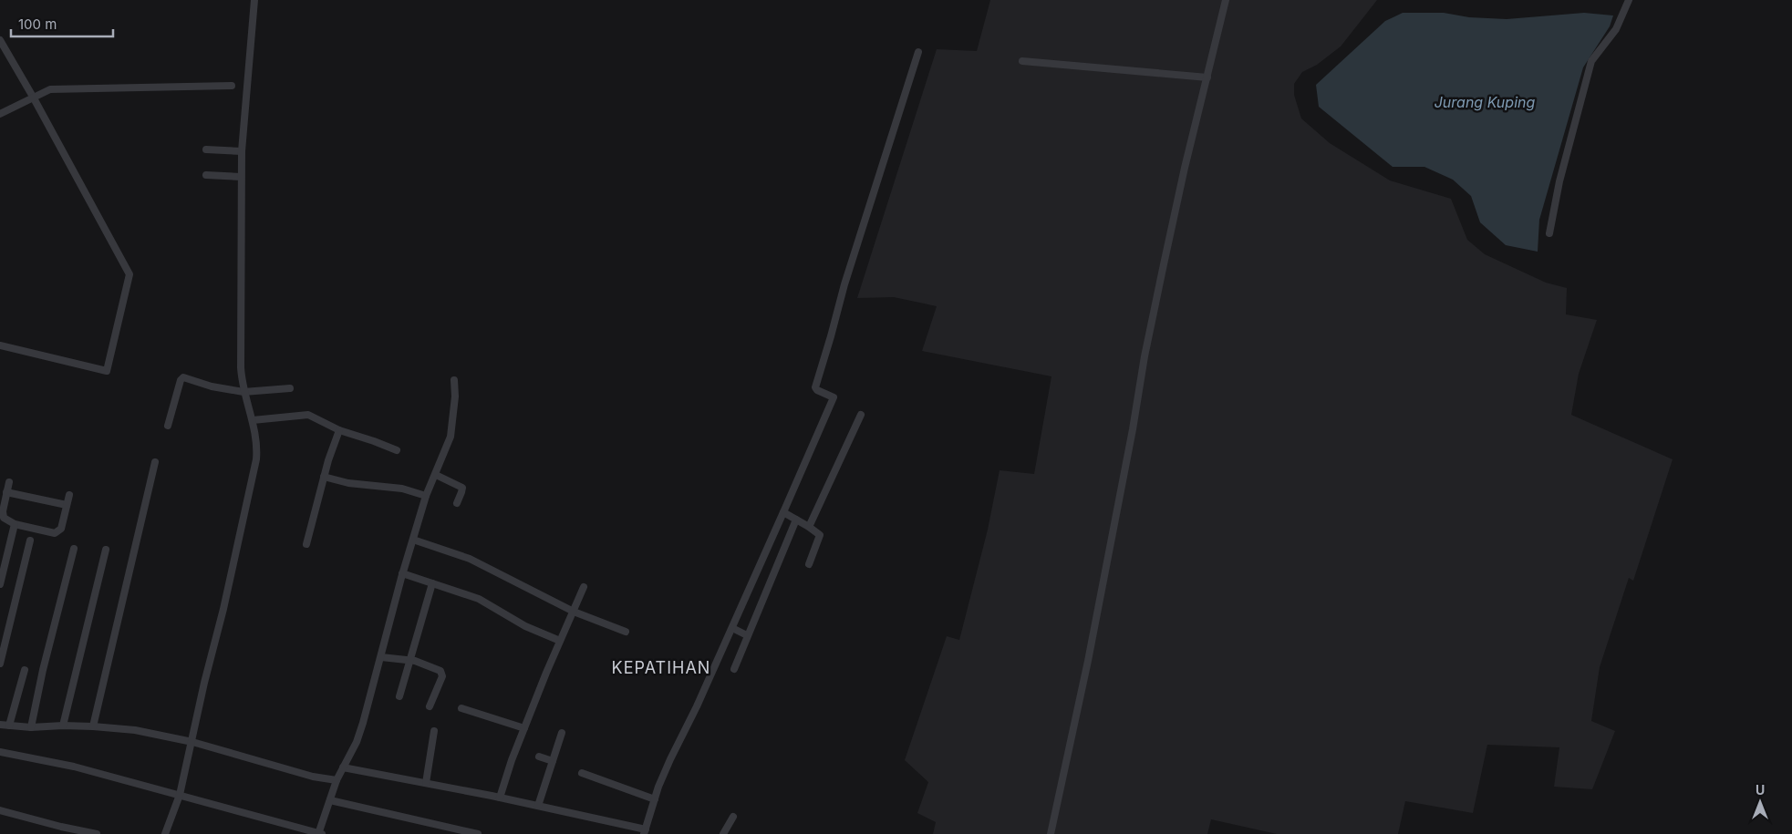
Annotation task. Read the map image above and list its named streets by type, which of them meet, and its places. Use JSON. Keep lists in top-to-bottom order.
{
  "districts": ["KEPATIHAN"],
  "water": ["Jurang Kuping"],
  "scale_bar": "100 m",
  "north": "top"
}
